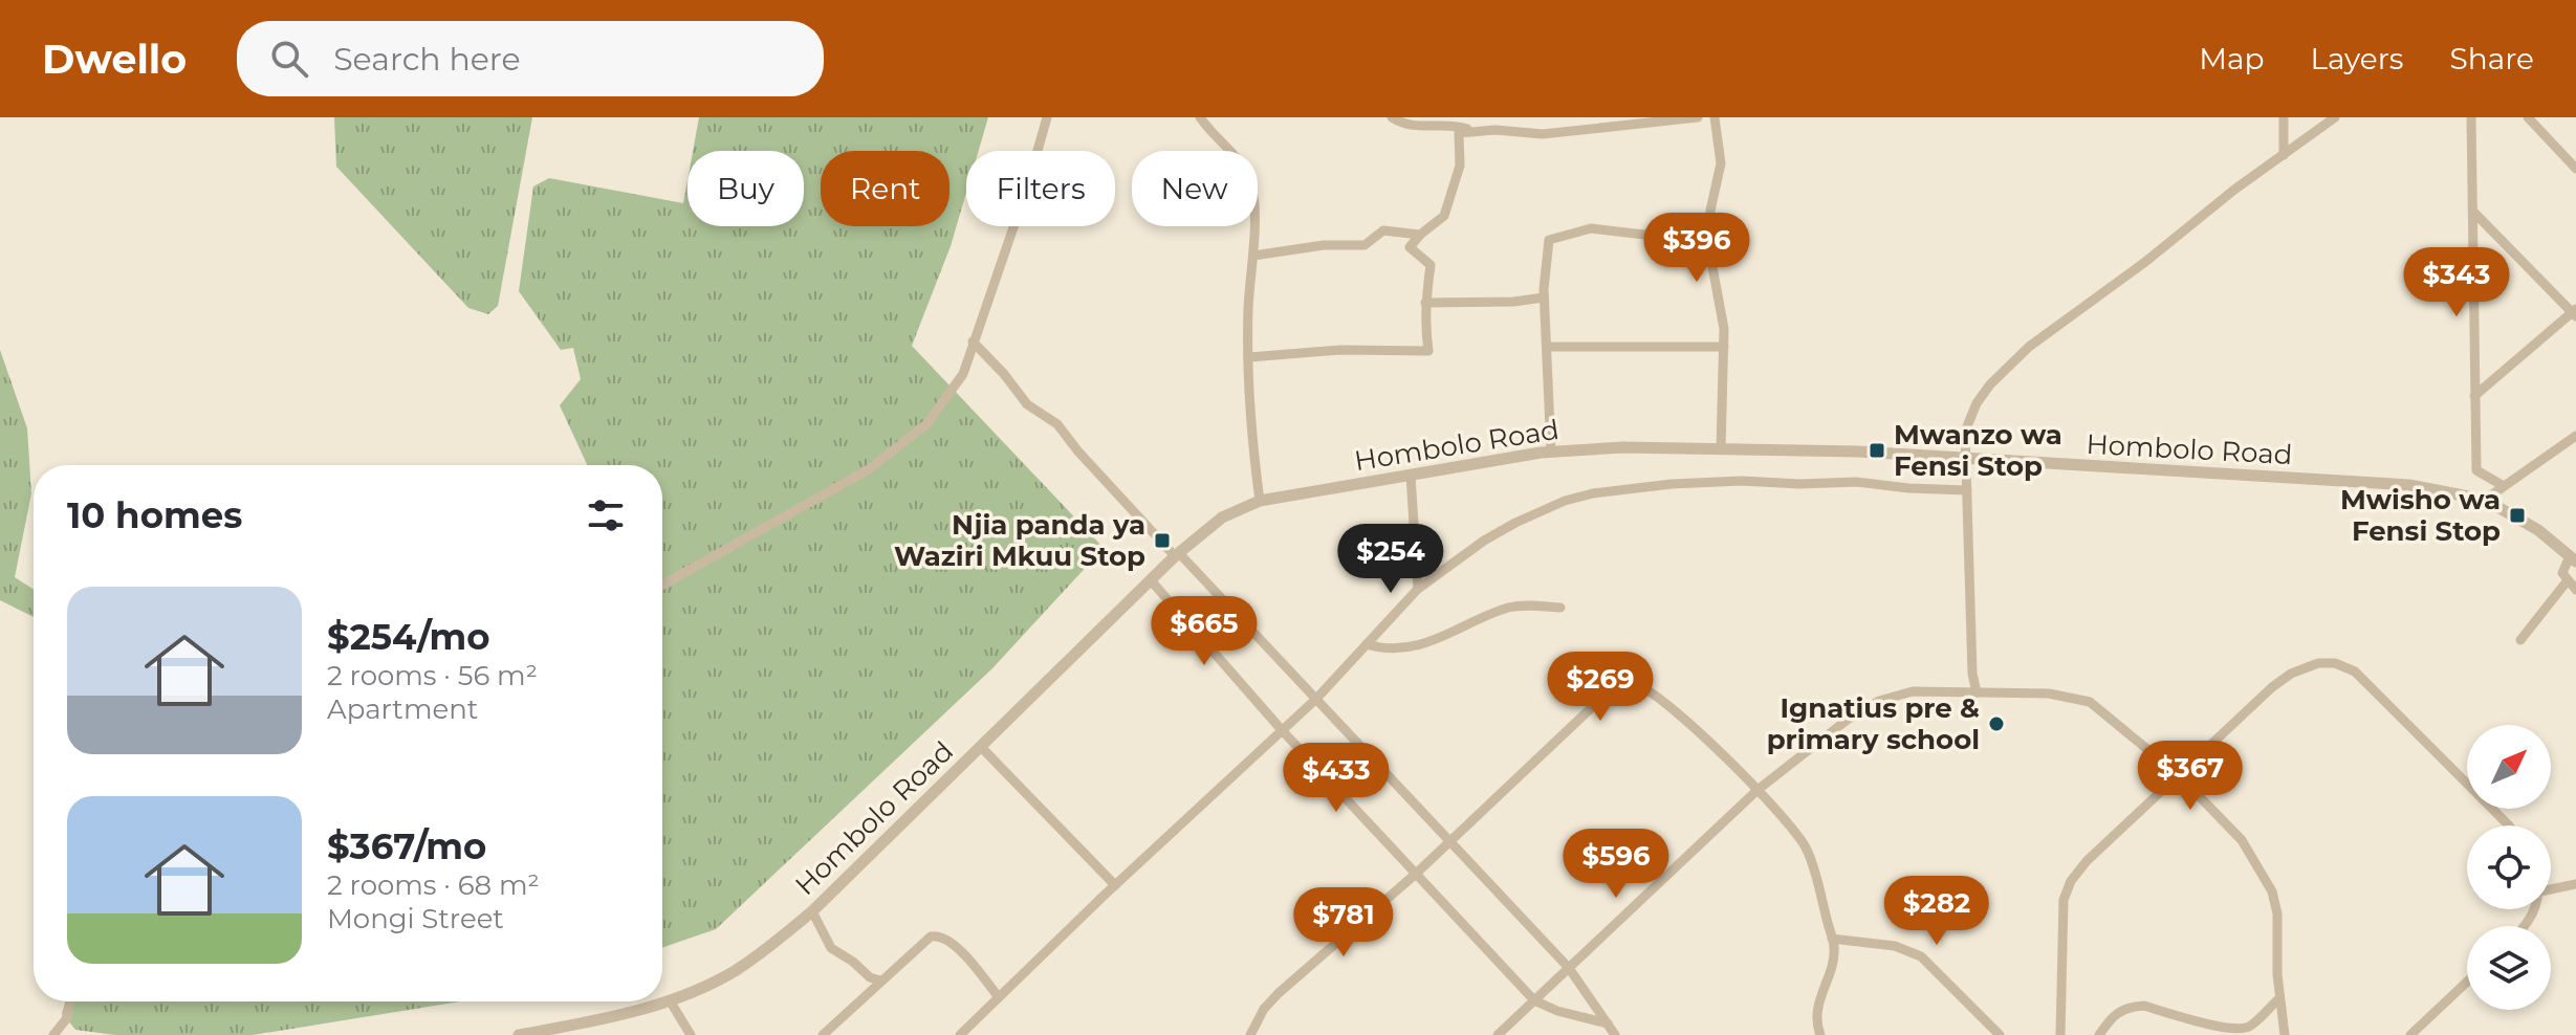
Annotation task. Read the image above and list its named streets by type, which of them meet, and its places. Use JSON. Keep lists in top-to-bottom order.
{
  "streets": {
    "street": ["Hombolo Road"]
  },
  "places": {
    "transit": ["Mwanzo wa Fensi Stop", "Mwisho wa Fensi Stop", "Njia panda ya Waziri Mkuu Stop"],
    "other": ["Ignatius pre & primary school"]
  },
  "north": "top right",
  "page": {
    "header": "Dwello",
    "search": "Search here",
    "nav": ["Map", "Layers", "Share"],
    "chip": [
      "Buy",
      "Rent",
      "Filters",
      "New"
    ],
    "price": [
      "$396",
      "$343",
      "$254",
      "$665",
      "$269",
      "$367",
      "$433",
      "$596",
      "$282",
      "$781"
    ],
    "heading": "10 homes",
    "list": [
      {
        "name": "$254/mo",
        "note": "2 rooms · 56 m² · Apartment"
      },
      {
        "name": "$367/mo",
        "note": "2 rooms · 68 m² · Mongi Street"
      }
    ]
  }
}
